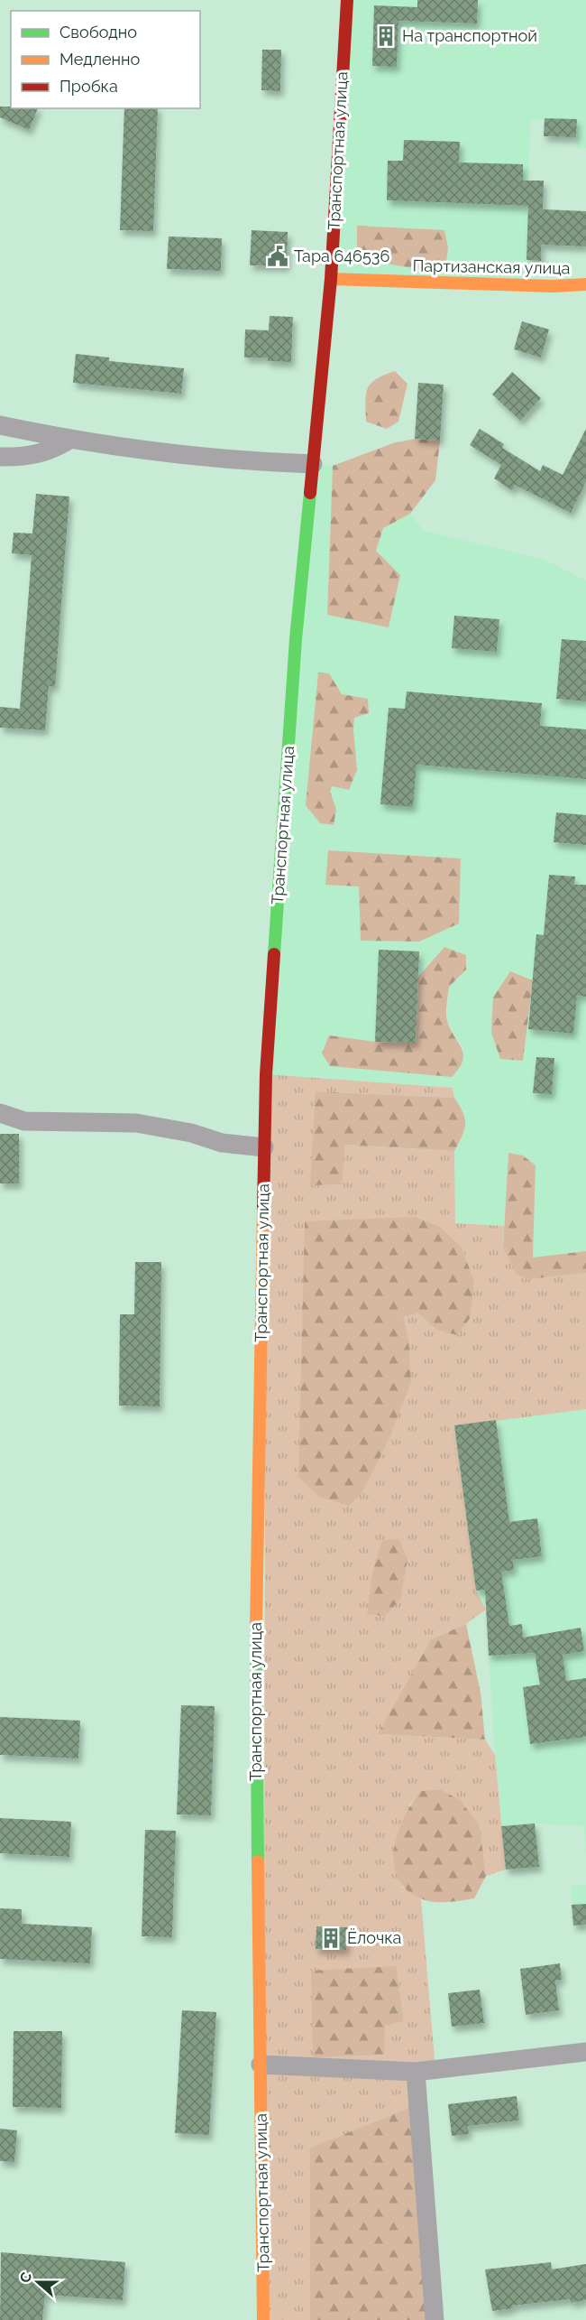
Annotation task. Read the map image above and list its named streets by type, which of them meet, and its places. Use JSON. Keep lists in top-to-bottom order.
{
  "streets": {
    "main road": ["Транспортная улица", "Партизанская улица"]
  },
  "crossings": [
    ["Транспортная улица", "Партизанская улица"]
  ],
  "places": {
    "building": ["На транспортной", "Ёлочка"],
    "public building": ["Тара 646536"]
  },
  "legend": ["Свободно", "Медленно", "Пробка"],
  "north": "left"
}
